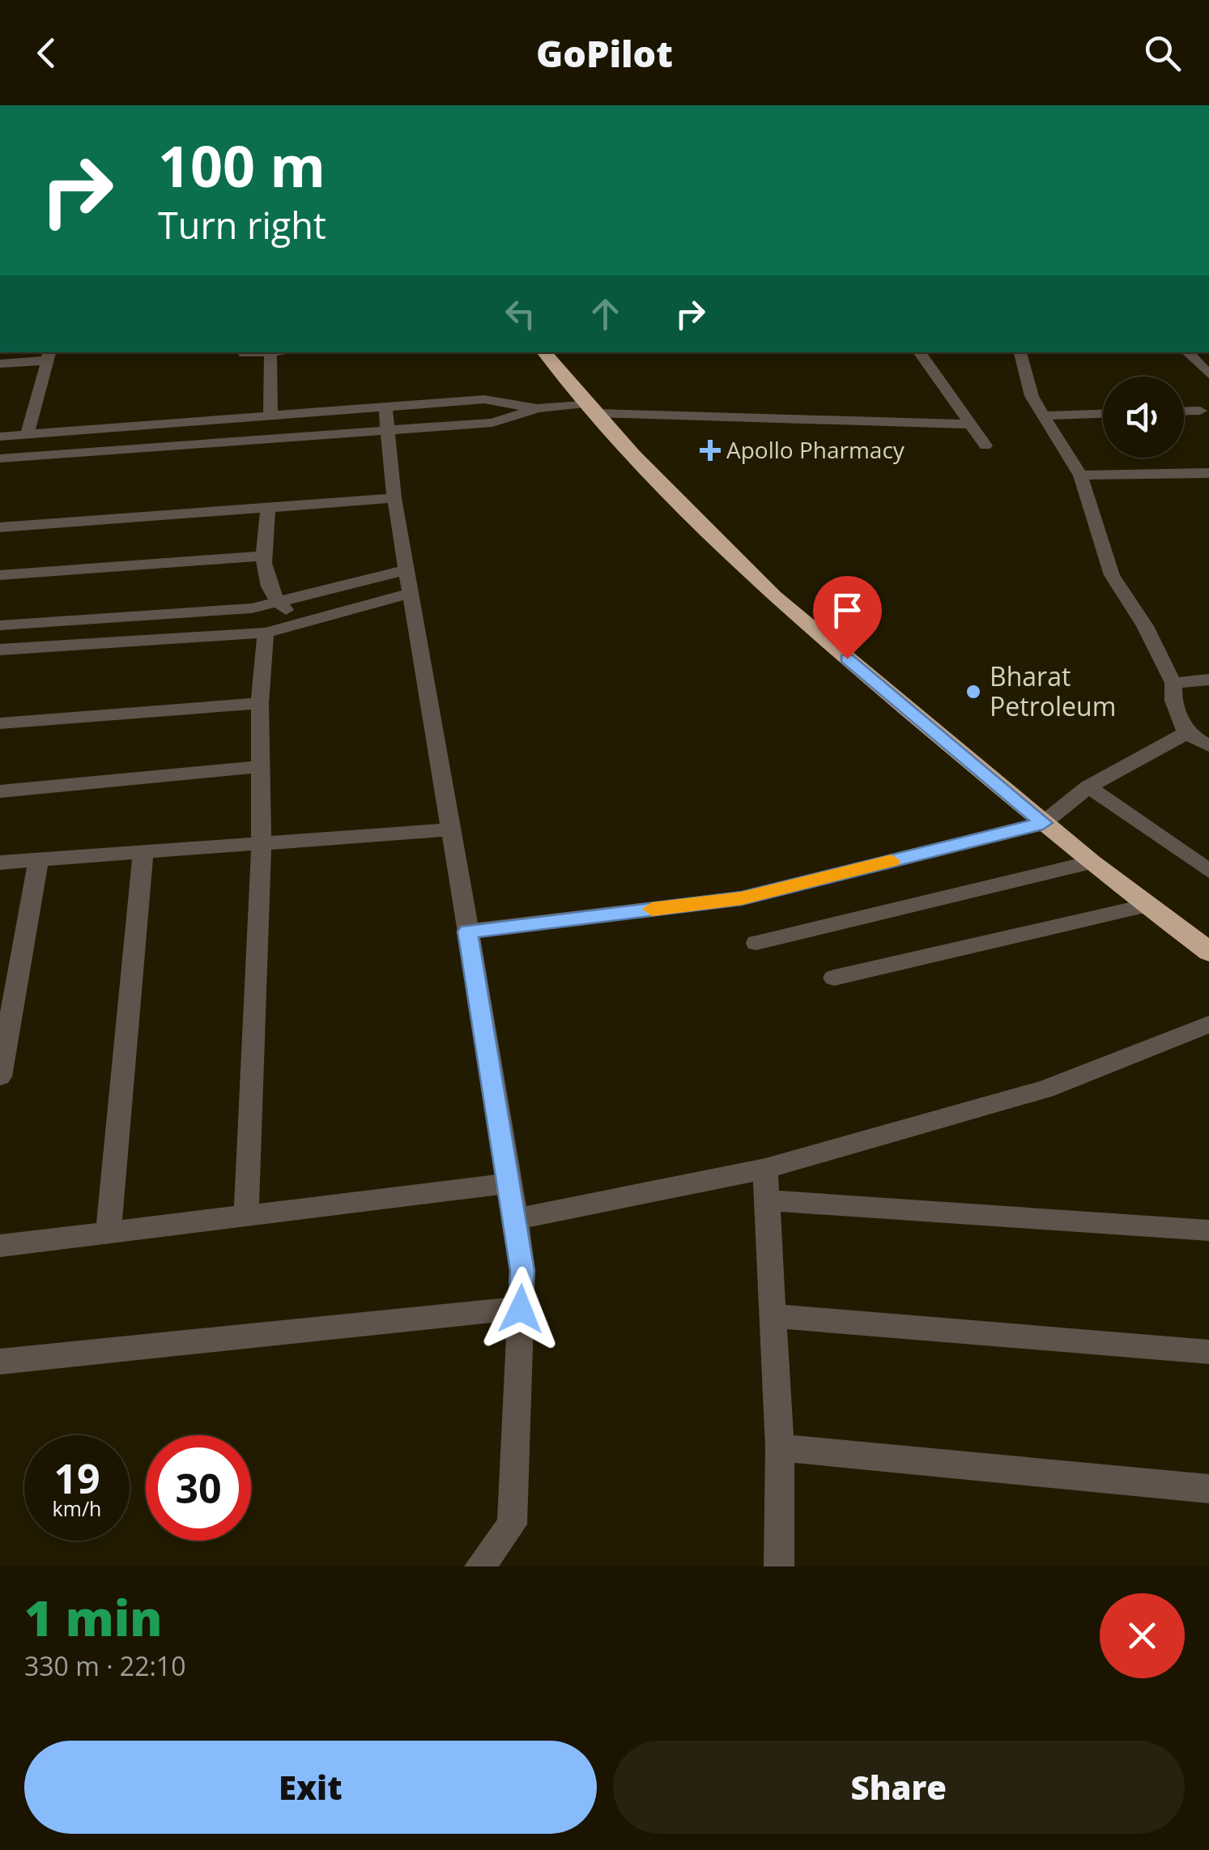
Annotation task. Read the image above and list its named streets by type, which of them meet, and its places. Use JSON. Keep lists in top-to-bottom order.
{
  "places": {
    "health": ["Apollo Pharmacy"],
    "other": ["Bharat Petroleum"]
  },
  "page": {
    "header": "GoPilot",
    "turn": ["100 m", "Turn right"],
    "speed": "19 km/h",
    "limit": "30",
    "heading": ["1 min", "330 m · 22:10"],
    "buttons": ["Exit", "Share"]
  }
}
